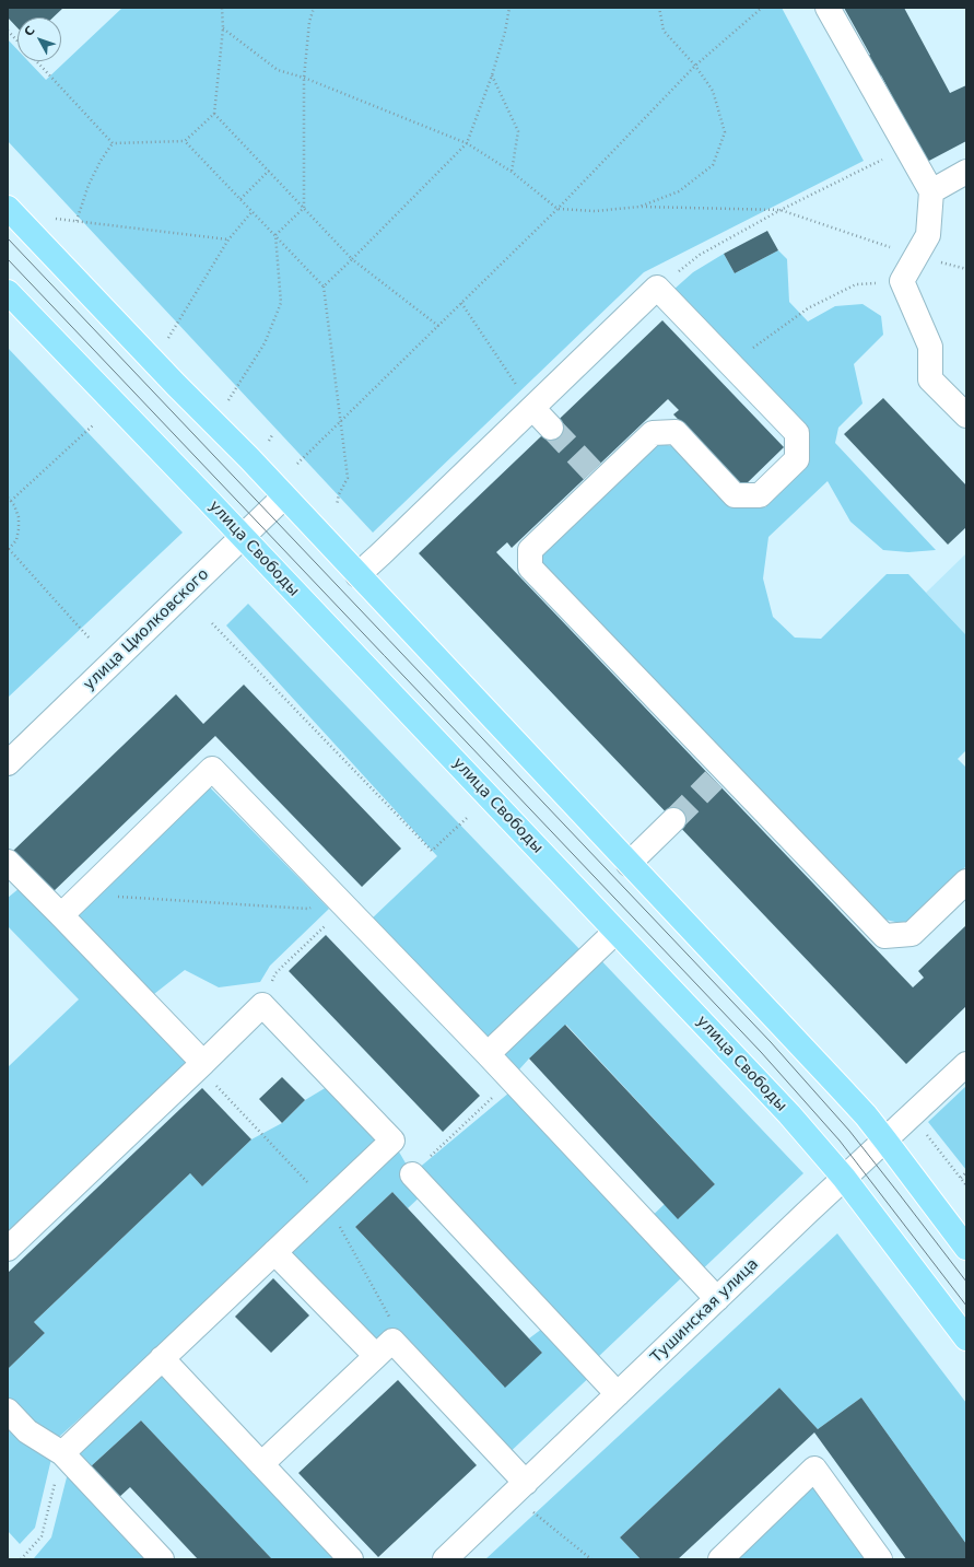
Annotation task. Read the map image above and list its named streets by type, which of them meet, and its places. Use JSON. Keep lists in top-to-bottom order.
{
  "streets": {
    "main road": ["улица Свободы"],
    "street": ["улица Циолковского", "Тушинская улица"]
  },
  "crossings": [
    ["улица Свободы", "улица Циолковского"],
    ["улица Свободы", "Тушинская улица"]
  ],
  "north": "top left"
}
